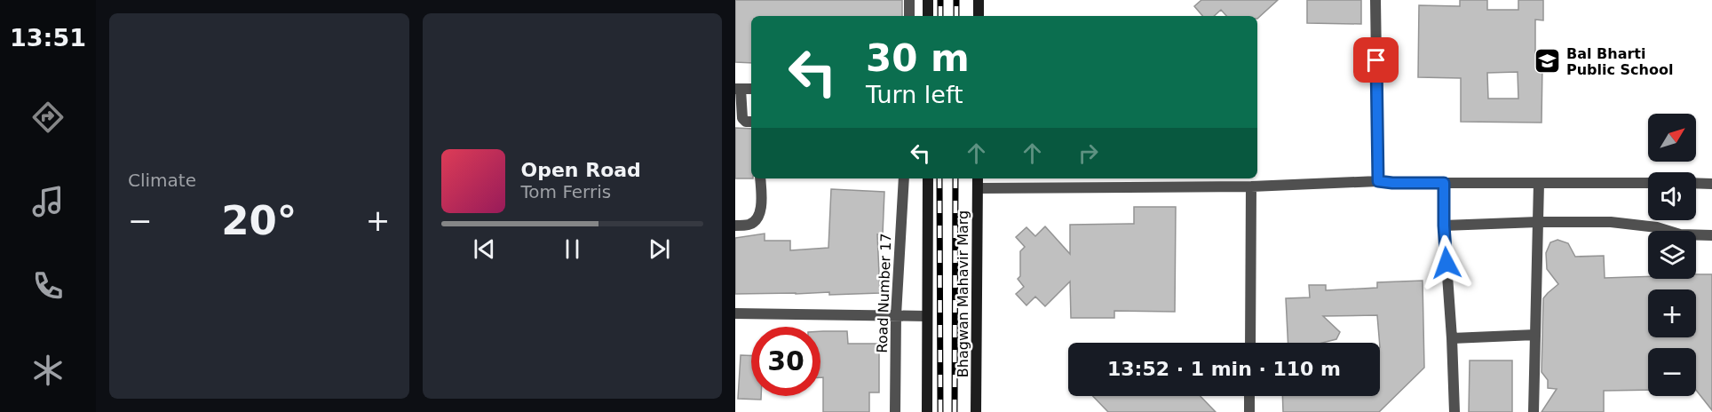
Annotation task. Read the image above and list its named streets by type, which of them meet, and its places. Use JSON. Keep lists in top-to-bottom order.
{
  "streets": {
    "main road": ["Bhagwan Mahavir Marg"],
    "street": ["Road Number 17"]
  },
  "places": {
    "school or university": ["Bal Bharti Public School"]
  },
  "north": "top right",
  "page": {
    "tabs": "13:51",
    "tile": "Climate",
    "turn": ["30 m", "Turn left"],
    "map_buttons": ["+", "−"],
    "song": ["Open Road", "Tom Ferris"],
    "heat": ["−", "20°", "+"],
    "limit": "30",
    "trip": "13:52 · 1 min · 110 m"
  }
}
